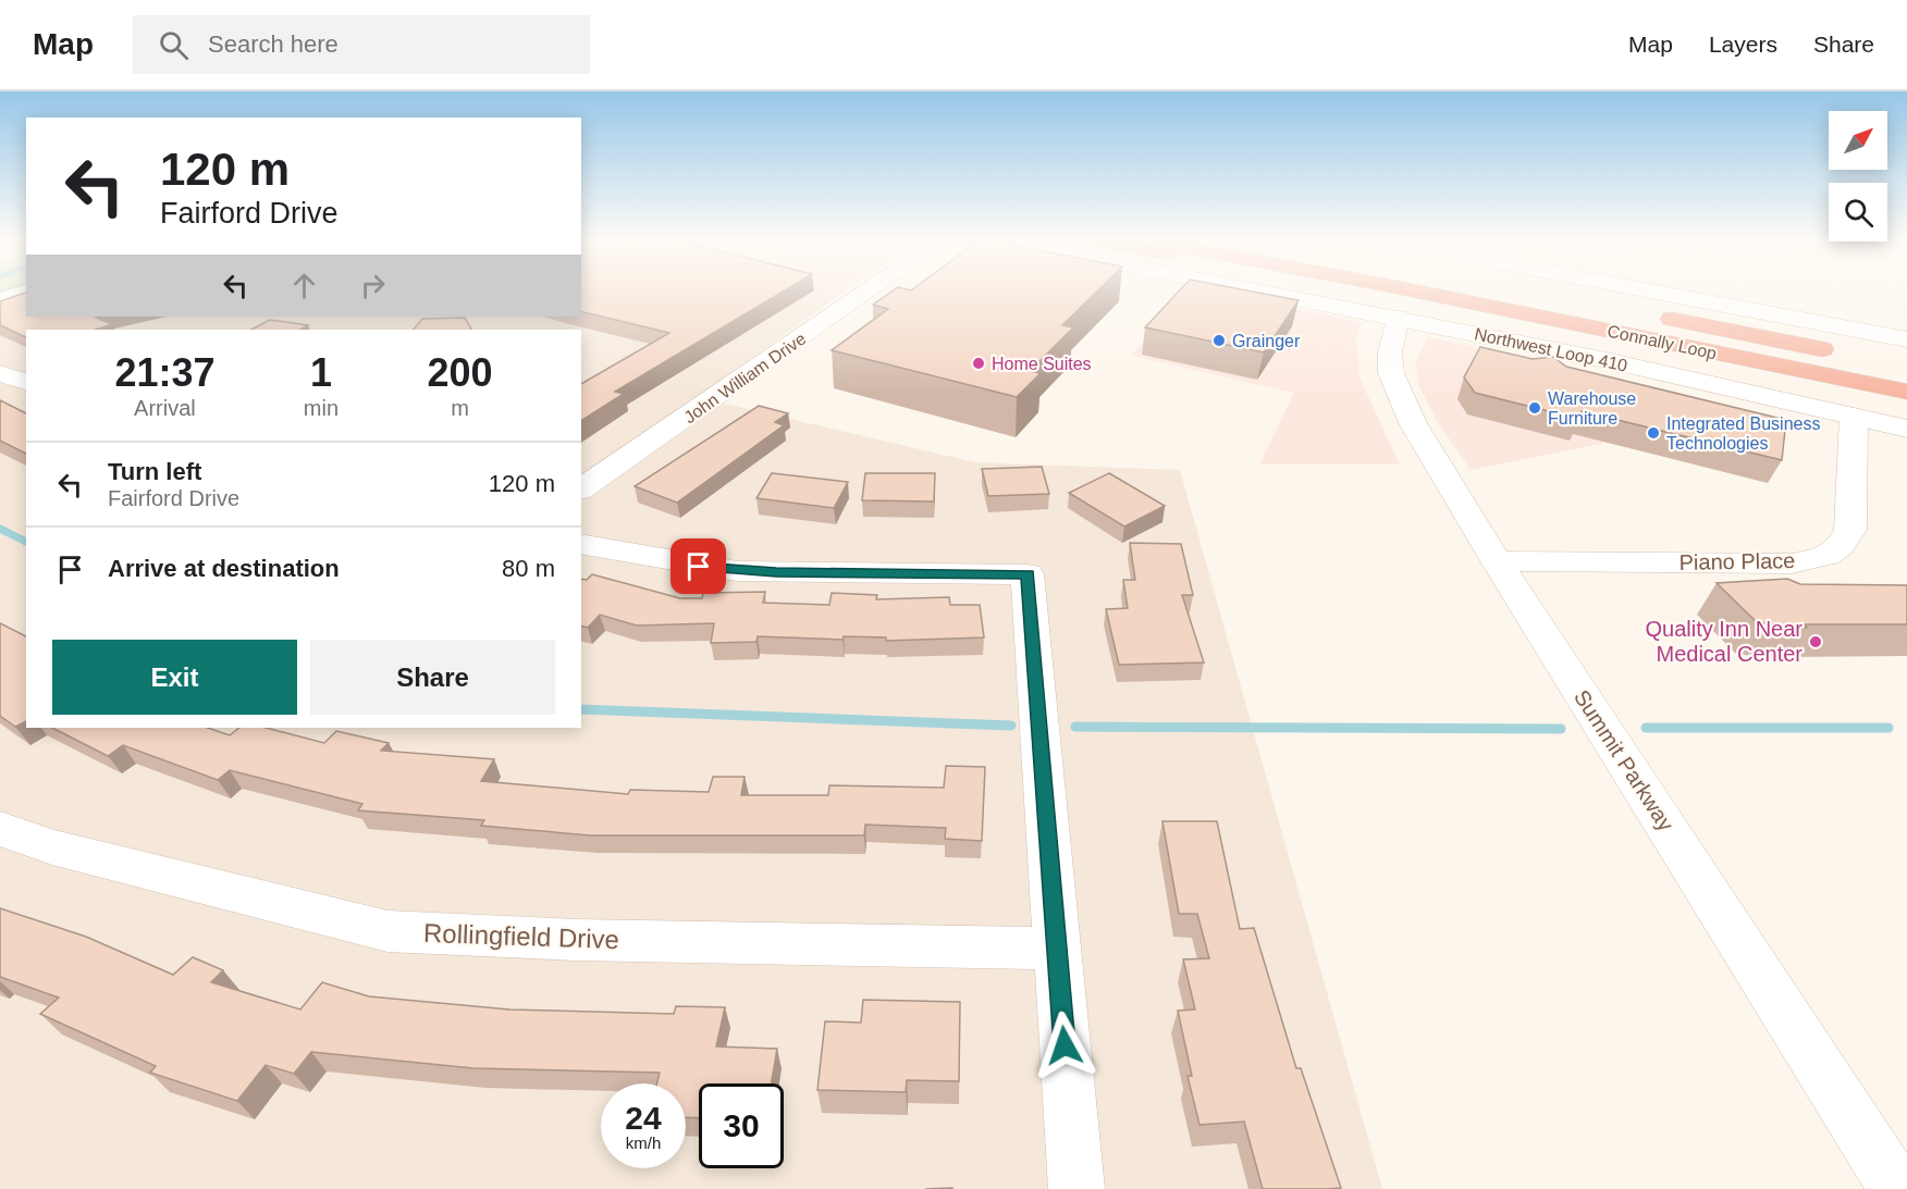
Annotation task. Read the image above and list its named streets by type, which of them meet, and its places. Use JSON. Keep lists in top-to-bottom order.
{
  "streets": {
    "highway": ["Connally Loop"],
    "street": [
      "Northwest Loop 410",
      "John William Drive",
      "Piano Place",
      "Summit Parkway",
      "Rollingfield Drive"
    ]
  },
  "crossings": [
    ["Northwest Loop 410", "Piano Place"],
    ["Northwest Loop 410", "Summit Parkway"],
    ["Piano Place", "Summit Parkway"]
  ],
  "places": [
    "Grainger",
    "Home Suites",
    "Warehouse Furniture",
    "Integrated Business Technologies",
    "Quality Inn Near Medical Center"
  ],
  "north": "top right",
  "page": {
    "header": "Map",
    "search": "Search here",
    "nav": ["Map", "Layers", "Share"],
    "turn": ["120 m", "Fairford Drive"],
    "eta": [
      "21:37",
      "Arrival",
      "1",
      "min",
      "200",
      "m"
    ],
    "list": [
      {
        "name": "Turn left",
        "note": "Fairford Drive",
        "value": "120 m"
      },
      {
        "name": "Arrive at destination",
        "value": "80 m"
      }
    ],
    "buttons": ["Exit", "Share"],
    "speed": "24 km/h",
    "limit": "30"
  }
}
